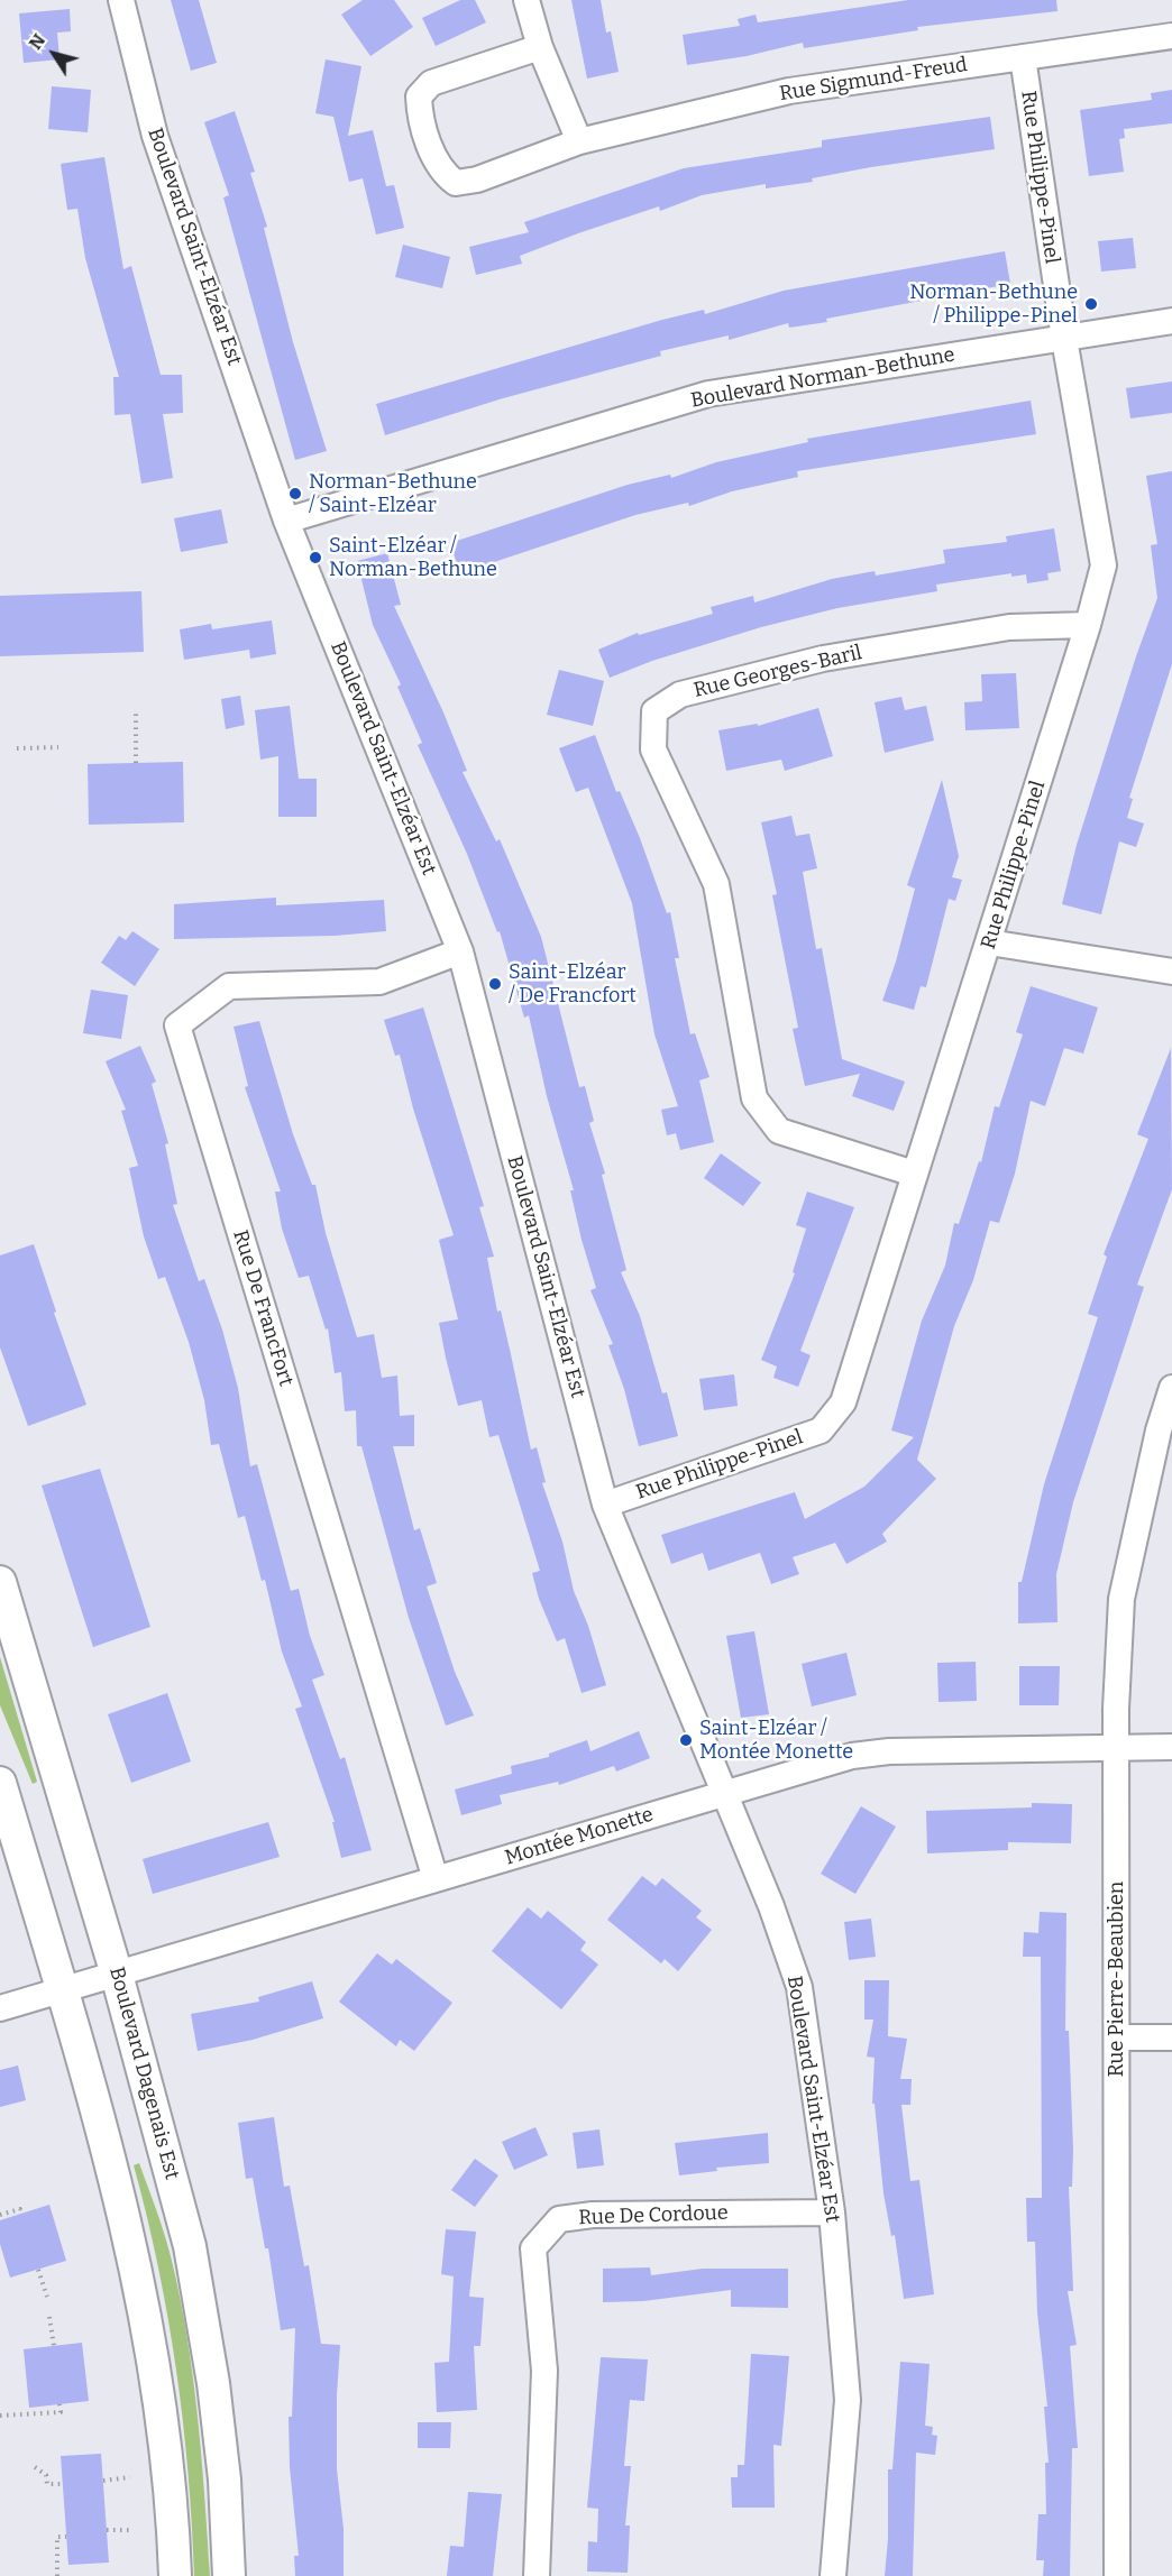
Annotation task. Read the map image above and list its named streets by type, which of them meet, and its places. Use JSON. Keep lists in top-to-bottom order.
{
  "streets": {
    "main road": ["Boulevard Dagenais Est"],
    "street": [
      "Rue Sigmund-Freud",
      "Rue Philippe-Pinel",
      "Boulevard Saint-Elzéar Est",
      "Boulevard Norman-Bethune",
      "Rue Georges-Baril",
      "Rue De FrancFort",
      "Montée Monette",
      "Rue Pierre-Beaubien",
      "Rue De Cordoue"
    ]
  },
  "crossings": [
    ["Rue Sigmund-Freud", "Rue Philippe-Pinel"],
    ["Rue Philippe-Pinel", "Boulevard Saint-Elzéar Est"],
    ["Rue Philippe-Pinel", "Boulevard Norman-Bethune"],
    ["Rue Philippe-Pinel", "Rue Georges-Baril"],
    ["Boulevard Saint-Elzéar Est", "Boulevard Norman-Bethune"],
    ["Boulevard Saint-Elzéar Est", "Rue De FrancFort"],
    ["Boulevard Saint-Elzéar Est", "Montée Monette"],
    ["Boulevard Saint-Elzéar Est", "Rue De Cordoue"],
    ["Rue De FrancFort", "Montée Monette"],
    ["Montée Monette", "Rue Pierre-Beaubien"],
    ["Montée Monette", "Boulevard Dagenais Est"]
  ],
  "places": [
    "Norman-Bethune / Philippe-Pinel",
    "Norman-Bethune / Saint-Elzéar",
    "Saint-Elzéar / Norman-Bethune",
    "Saint-Elzéar / De Francfort",
    "Saint-Elzéar / Montée Monette"
  ],
  "north": "top left"
}
